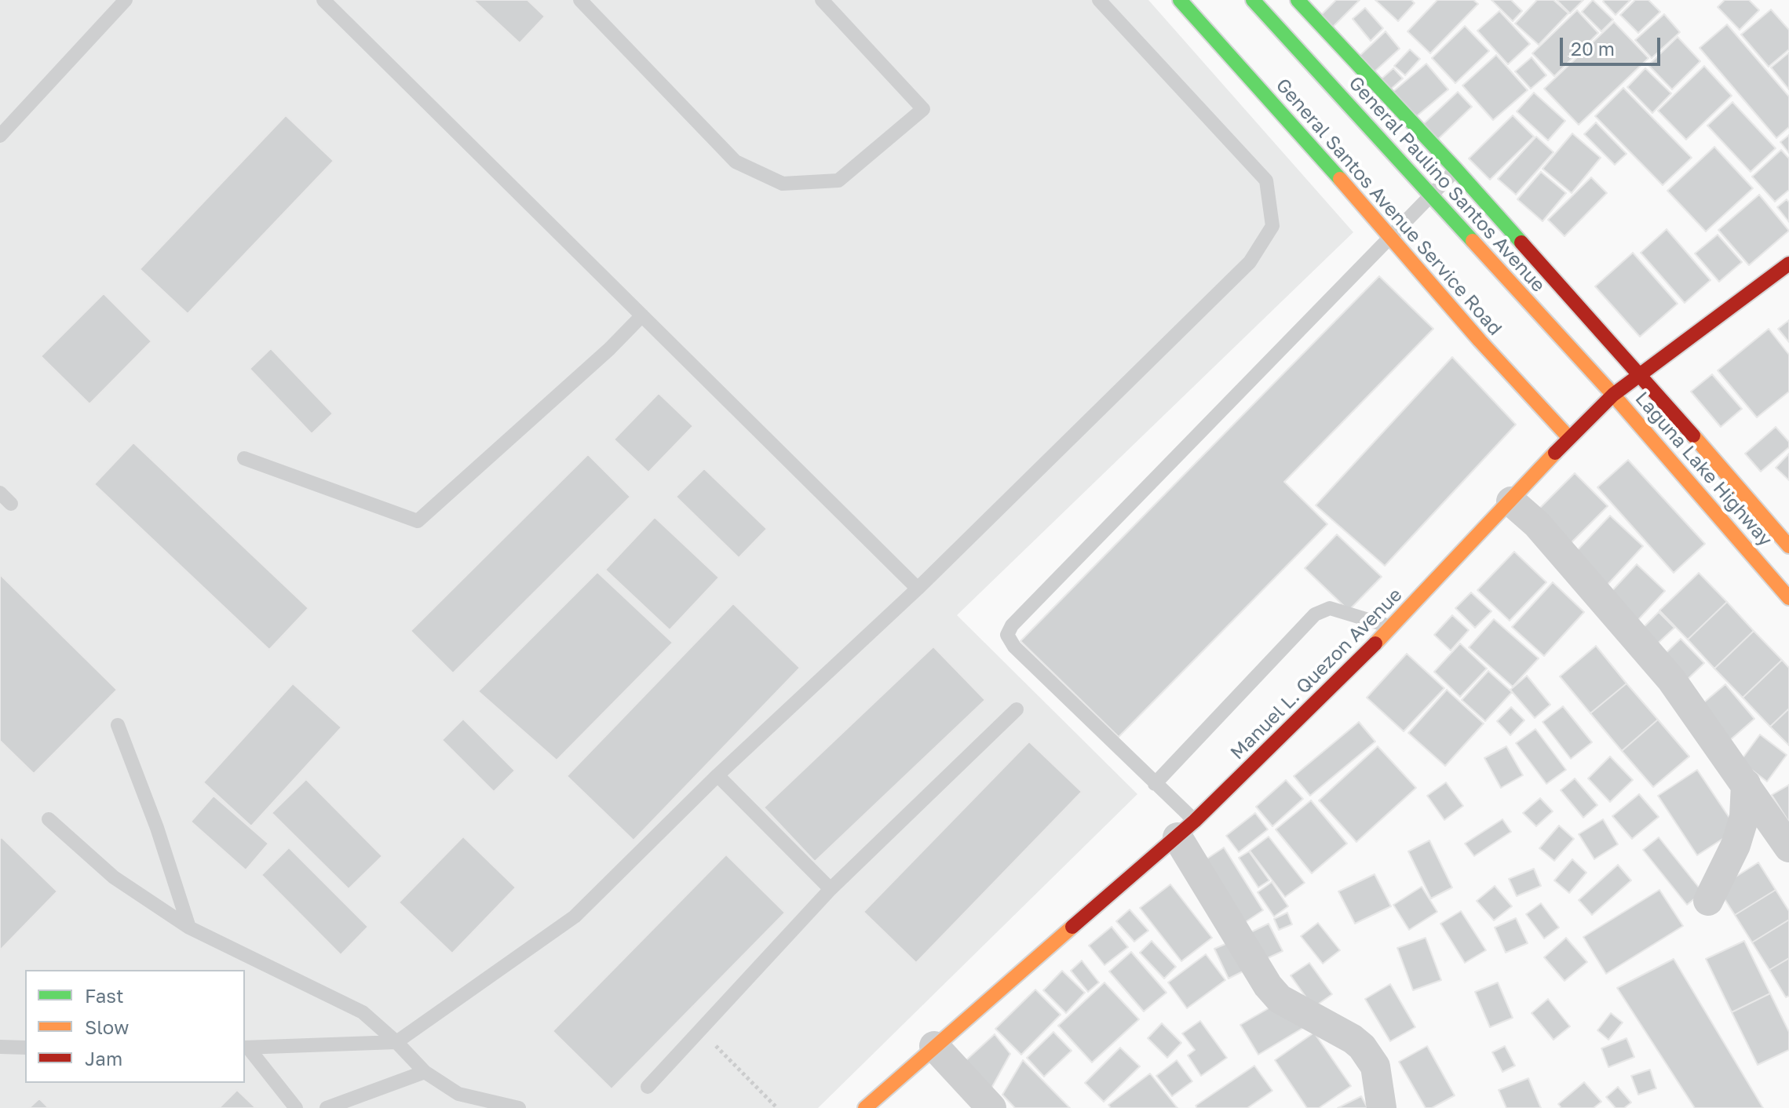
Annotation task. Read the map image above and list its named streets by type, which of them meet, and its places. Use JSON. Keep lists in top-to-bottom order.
{
  "streets": {
    "main road": [
      "General Paulino Santos Avenue",
      "General Santos Avenue Service Road",
      "Laguna Lake Highway",
      "Manuel L. Quezon Avenue"
    ]
  },
  "crossings": [
    ["General Paulino Santos Avenue", "Laguna Lake Highway"],
    ["General Paulino Santos Avenue", "Manuel L. Quezon Avenue"],
    ["General Santos Avenue Service Road", "Manuel L. Quezon Avenue"],
    ["Laguna Lake Highway", "Manuel L. Quezon Avenue"]
  ],
  "legend": ["Fast", "Slow", "Jam"],
  "scale_bar": "20 m"
}
